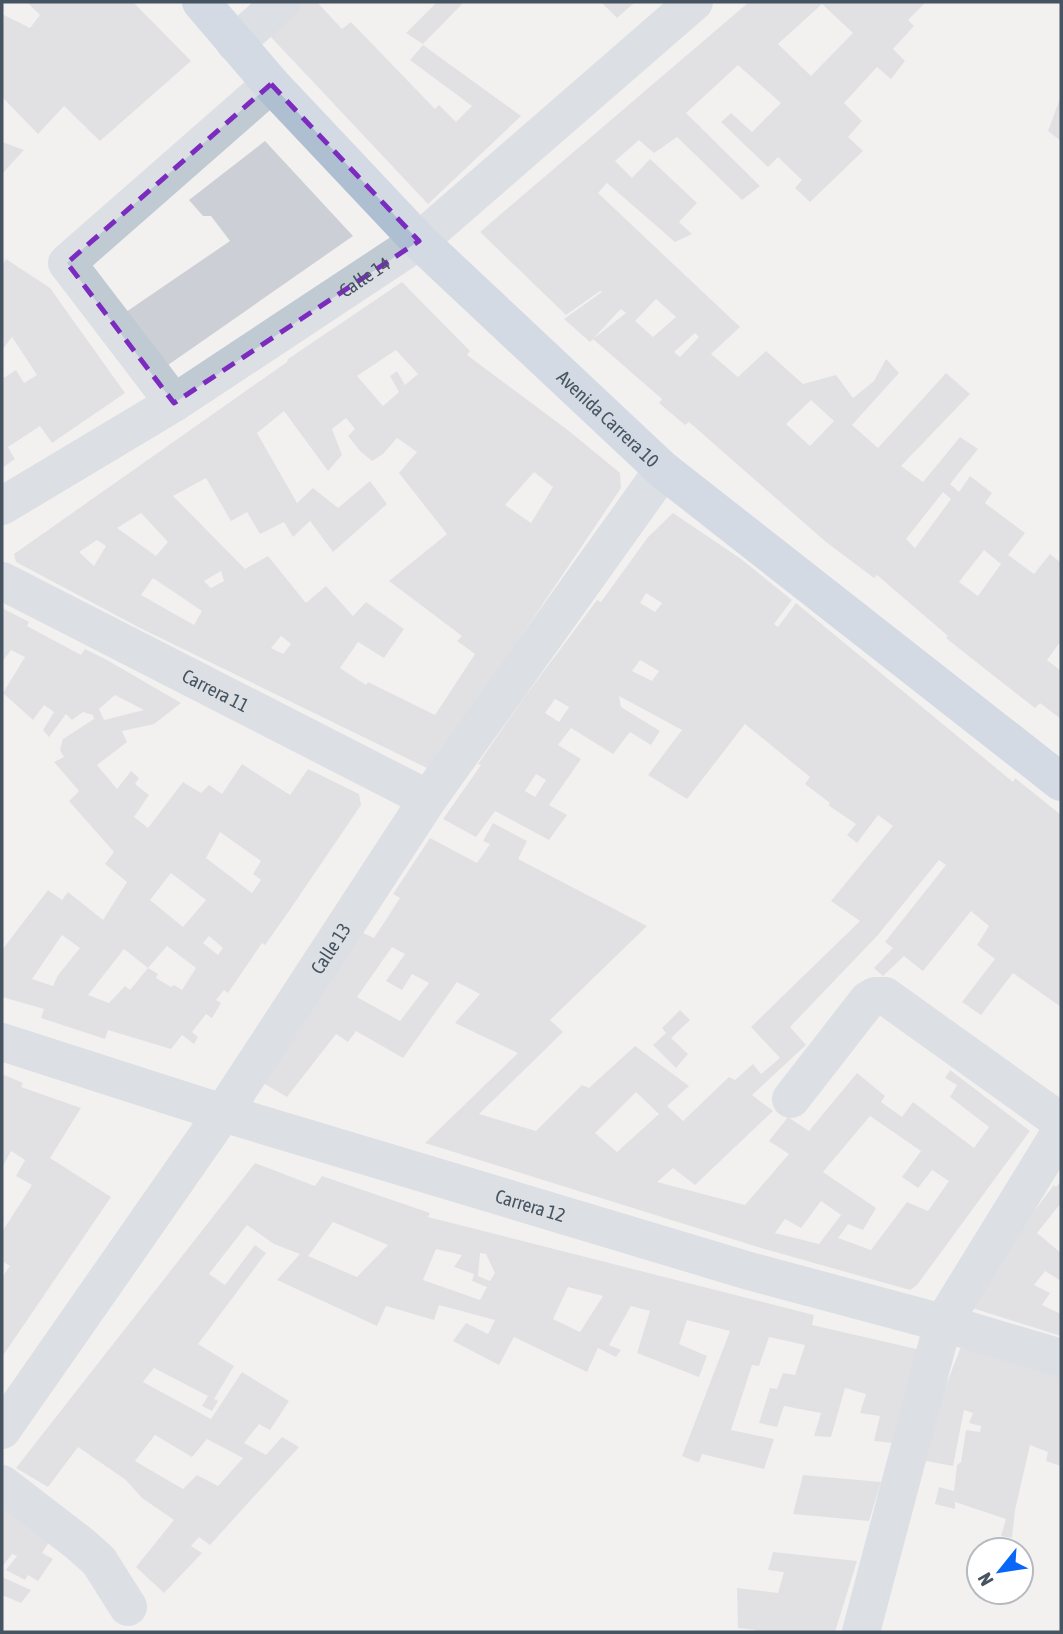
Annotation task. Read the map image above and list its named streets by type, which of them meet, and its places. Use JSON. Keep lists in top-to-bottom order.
{
  "streets": {
    "main road": ["Avenida Carrera 10"],
    "street": [
      "Calle 14",
      "Carrera 11",
      "Calle 13",
      "Carrera 12"
    ]
  },
  "crossings": [
    ["Calle 14", "Avenida Carrera 10"],
    ["Avenida Carrera 10", "Calle 13"],
    ["Carrera 11", "Calle 13"],
    ["Calle 13", "Carrera 12"]
  ],
  "north": "bottom left"
}
